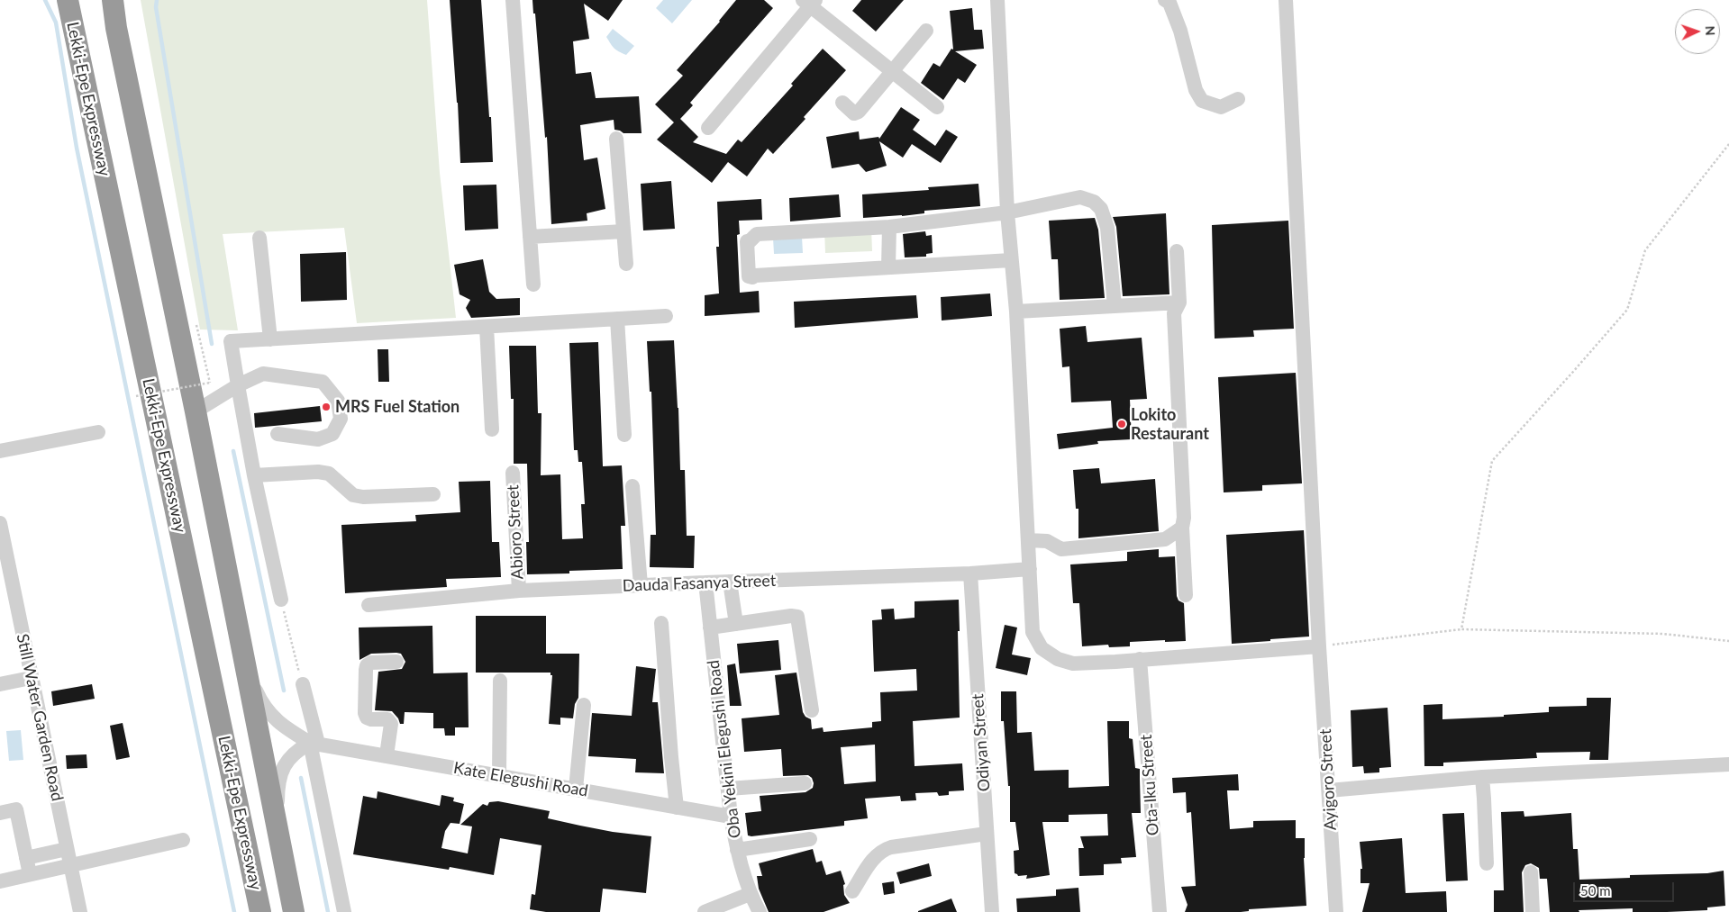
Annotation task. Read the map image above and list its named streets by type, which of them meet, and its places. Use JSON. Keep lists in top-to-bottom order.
{
  "streets": {
    "highway": ["Lekki-Epe Expressway"],
    "street": [
      "Abioro Street",
      "Dauda Fasanya Street",
      "Still Water Garden Road",
      "Odiyan Street",
      "Oba Yekini Elegushi Road",
      "Kate Elegushi Road",
      "Ayigoro Street",
      "Ota-Iku Street"
    ]
  },
  "crossings": [
    ["Lekki-Epe Expressway", "Kate Elegushi Road"],
    ["Abioro Street", "Dauda Fasanya Street"],
    ["Dauda Fasanya Street", "Odiyan Street"],
    ["Dauda Fasanya Street", "Oba Yekini Elegushi Road"],
    ["Oba Yekini Elegushi Road", "Kate Elegushi Road"]
  ],
  "places": ["MRS Fuel Station", "Lokito Restaurant"],
  "scale_bar": "50 m",
  "north": "right"
}
